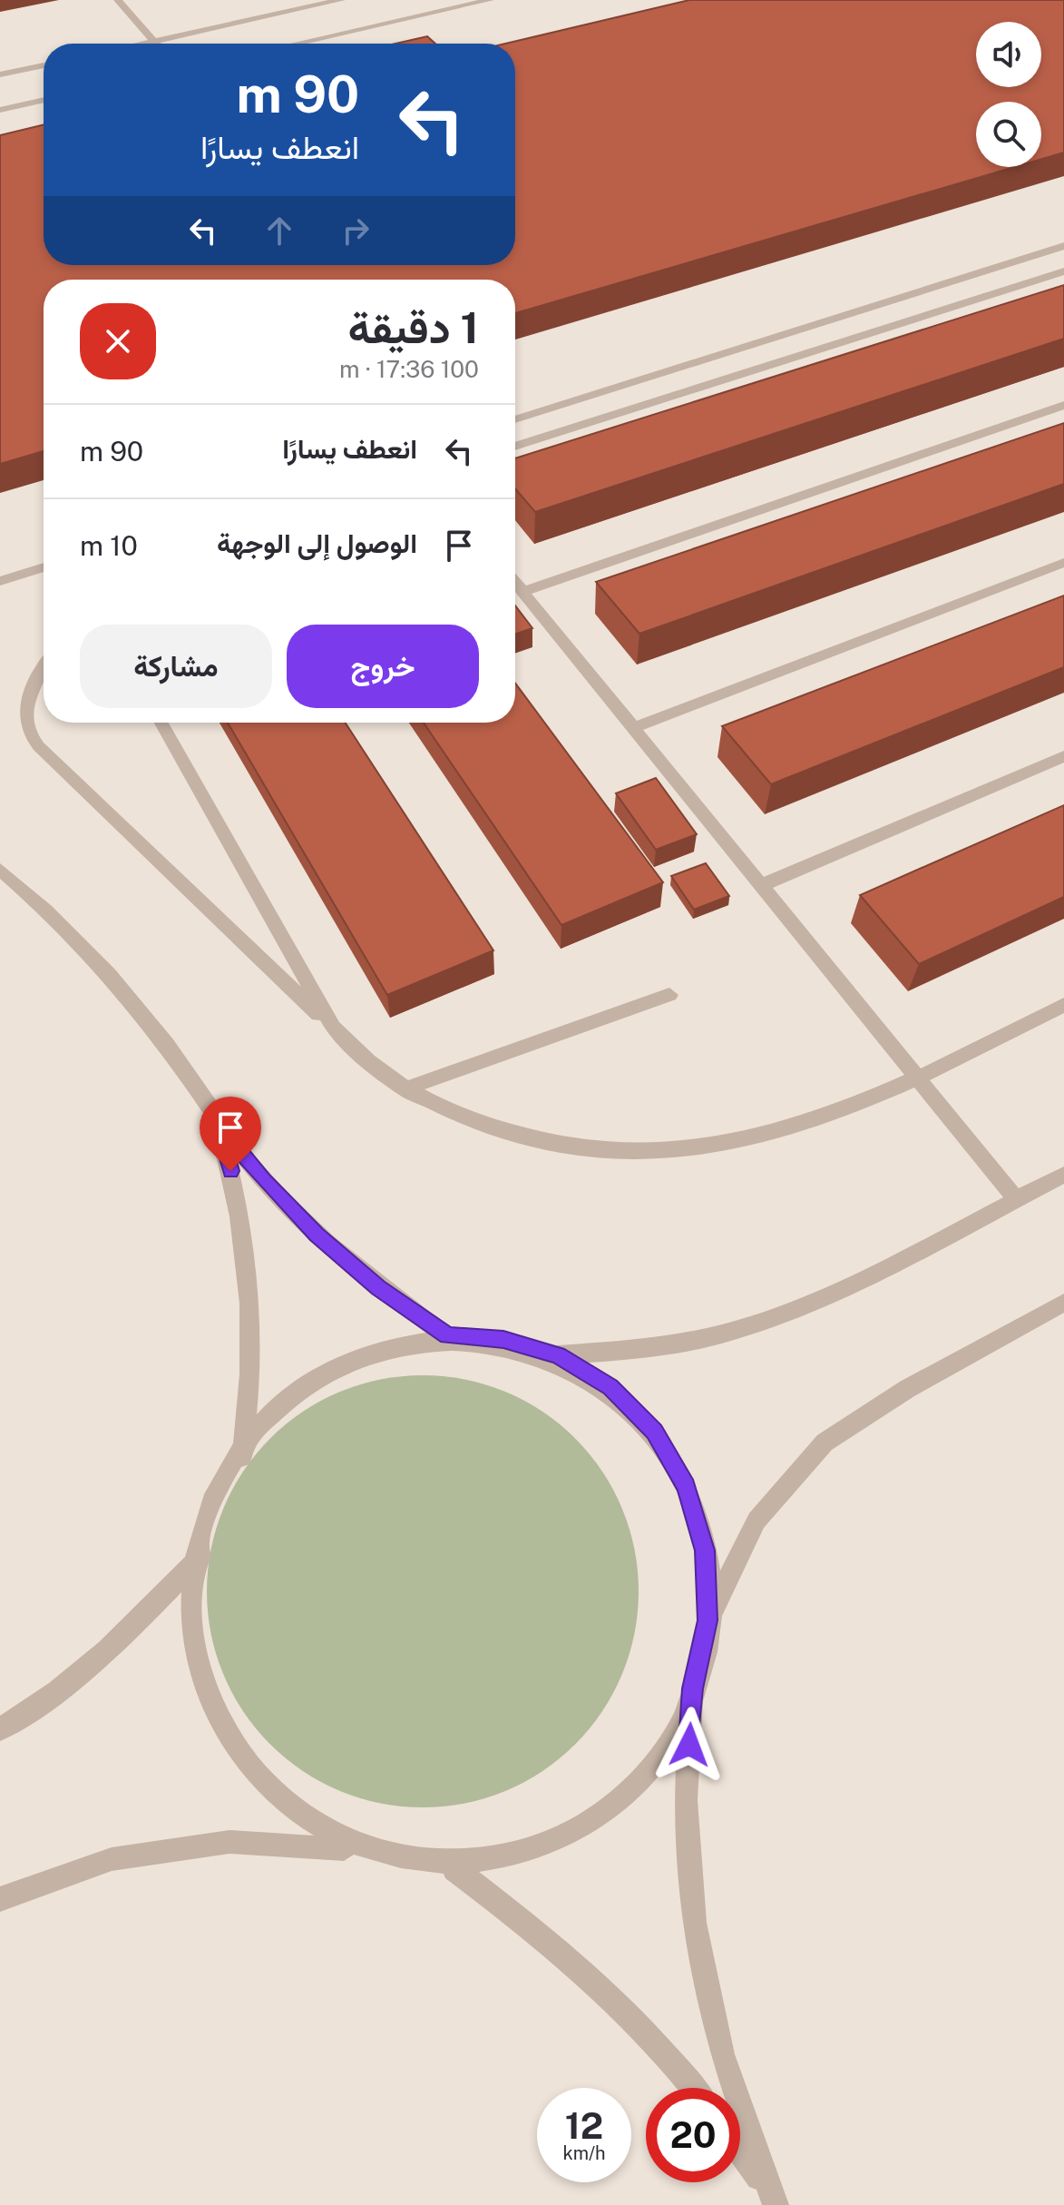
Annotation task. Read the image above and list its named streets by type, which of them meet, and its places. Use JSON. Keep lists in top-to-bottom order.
{
  "page": {
    "turn": ["90 m", "انعطف يسارًا"],
    "heading": ["1 دقيقة", "100 m · 17:36"],
    "list": [
      {
        "name": "انعطف يسارًا",
        "value": "90 m"
      },
      {
        "name": "الوصول إلى الوجهة",
        "value": "10 m"
      }
    ],
    "buttons": ["خروج", "مشاركة"],
    "speed": "12 km/h",
    "limit": "20"
  }
}
